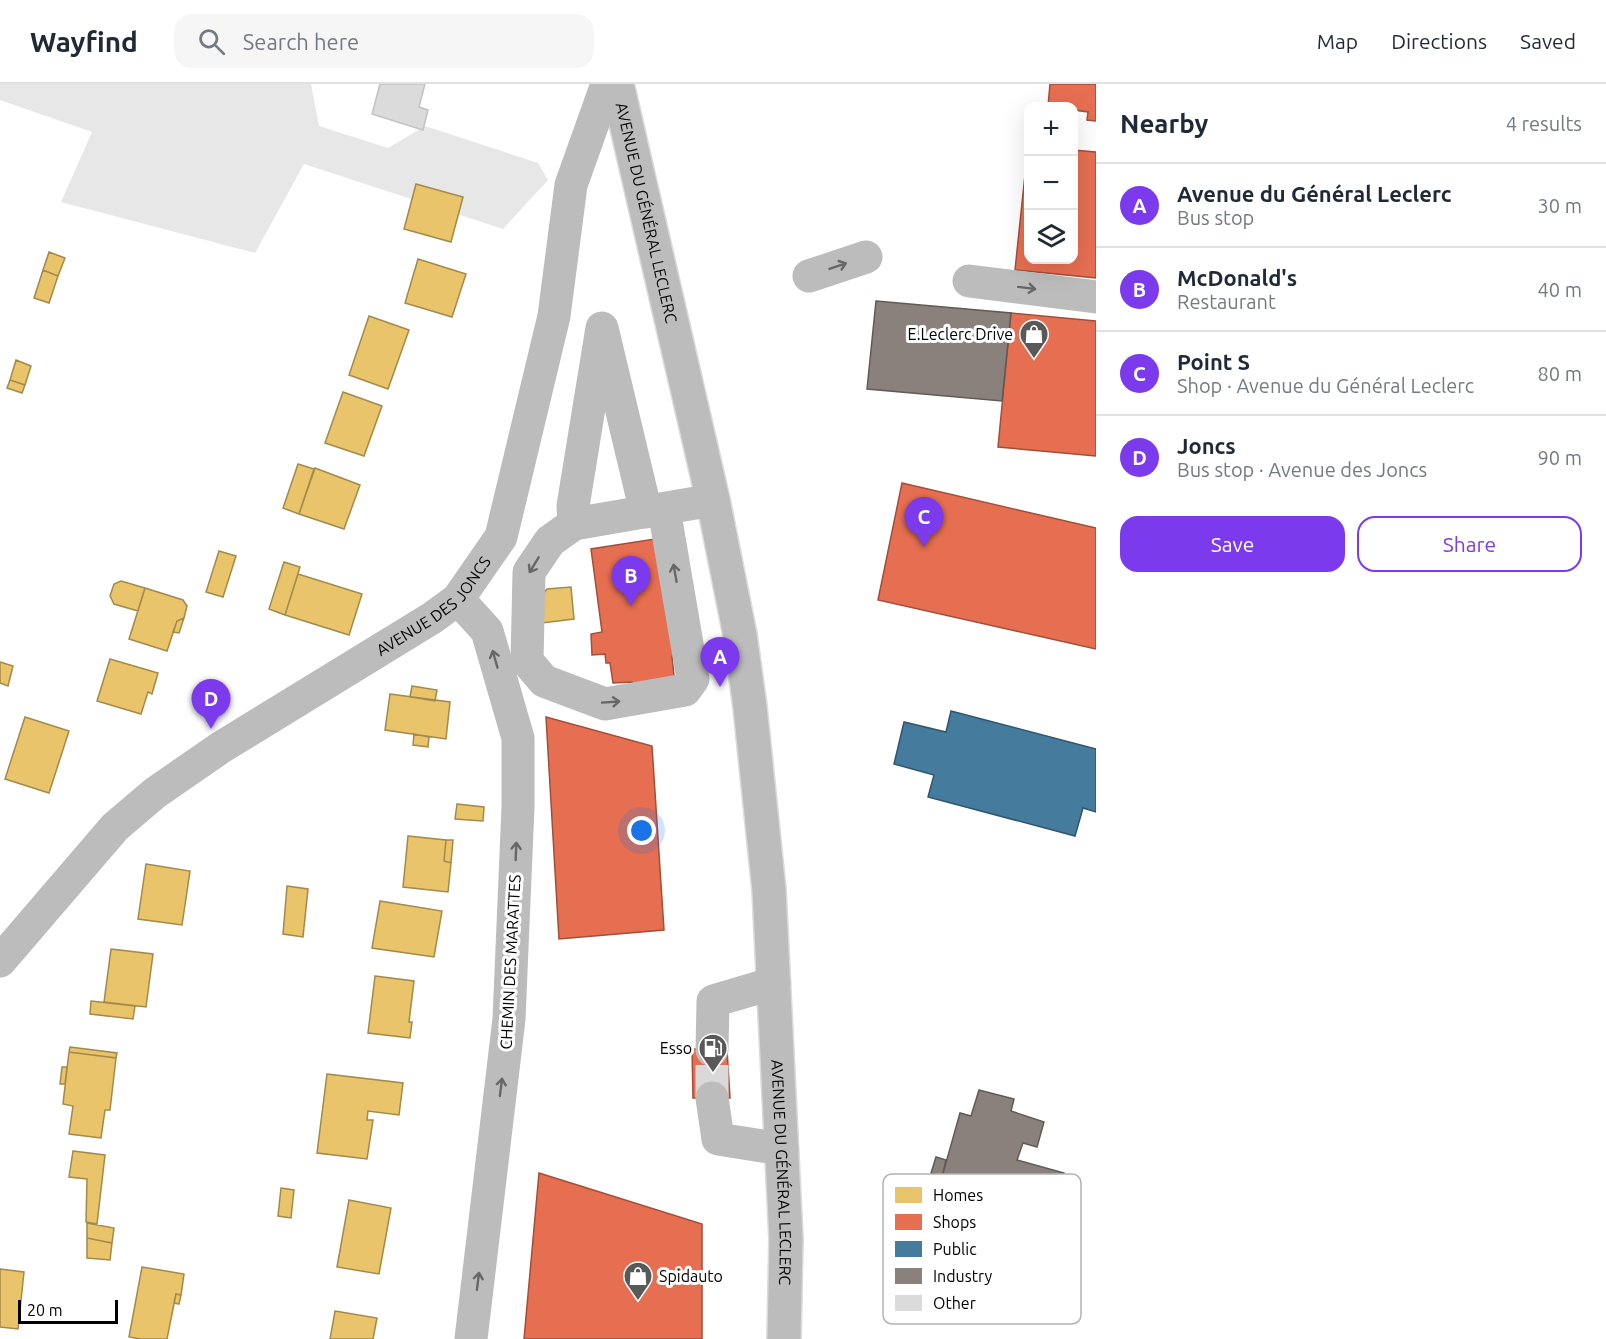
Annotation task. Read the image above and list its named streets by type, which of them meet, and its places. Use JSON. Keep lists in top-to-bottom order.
{
  "streets": {
    "street": ["AVENUE DU GÉNÉRAL LECLERC", "AVENUE DES JONCS", "CHEMIN DES MARATTES"]
  },
  "crossings": [
    ["AVENUE DES JONCS", "CHEMIN DES MARATTES"]
  ],
  "one_way": ["CHEMIN DES MARATTES"],
  "places": {
    "shop": ["E.Leclerc Drive", "Spidauto"],
    "fuel station": ["Esso"]
  },
  "legend": [
    "Homes",
    "Shops",
    "Public",
    "Industry",
    "Other"
  ],
  "scale_bar": "20 m",
  "page": {
    "header": "Wayfind",
    "search": "Search here",
    "nav": ["Map", "Directions", "Saved"],
    "heading": ["Nearby", "4 results"],
    "map_buttons": ["+", "−"],
    "list": [
      {
        "mark": "A",
        "name": "Avenue du Général Leclerc",
        "note": "Bus stop",
        "value": "30 m"
      },
      {
        "mark": "B",
        "name": "McDonald's",
        "note": "Restaurant",
        "value": "40 m"
      },
      {
        "mark": "C",
        "name": "Point S",
        "note": "Shop · Avenue du Général Leclerc",
        "value": "80 m"
      },
      {
        "mark": "D",
        "name": "Joncs",
        "note": "Bus stop · Avenue des Joncs",
        "value": "90 m"
      }
    ],
    "pins": [
      "C",
      "B",
      "A",
      "D"
    ],
    "buttons": ["Save", "Share"],
    "scale": "20 m"
  }
}
